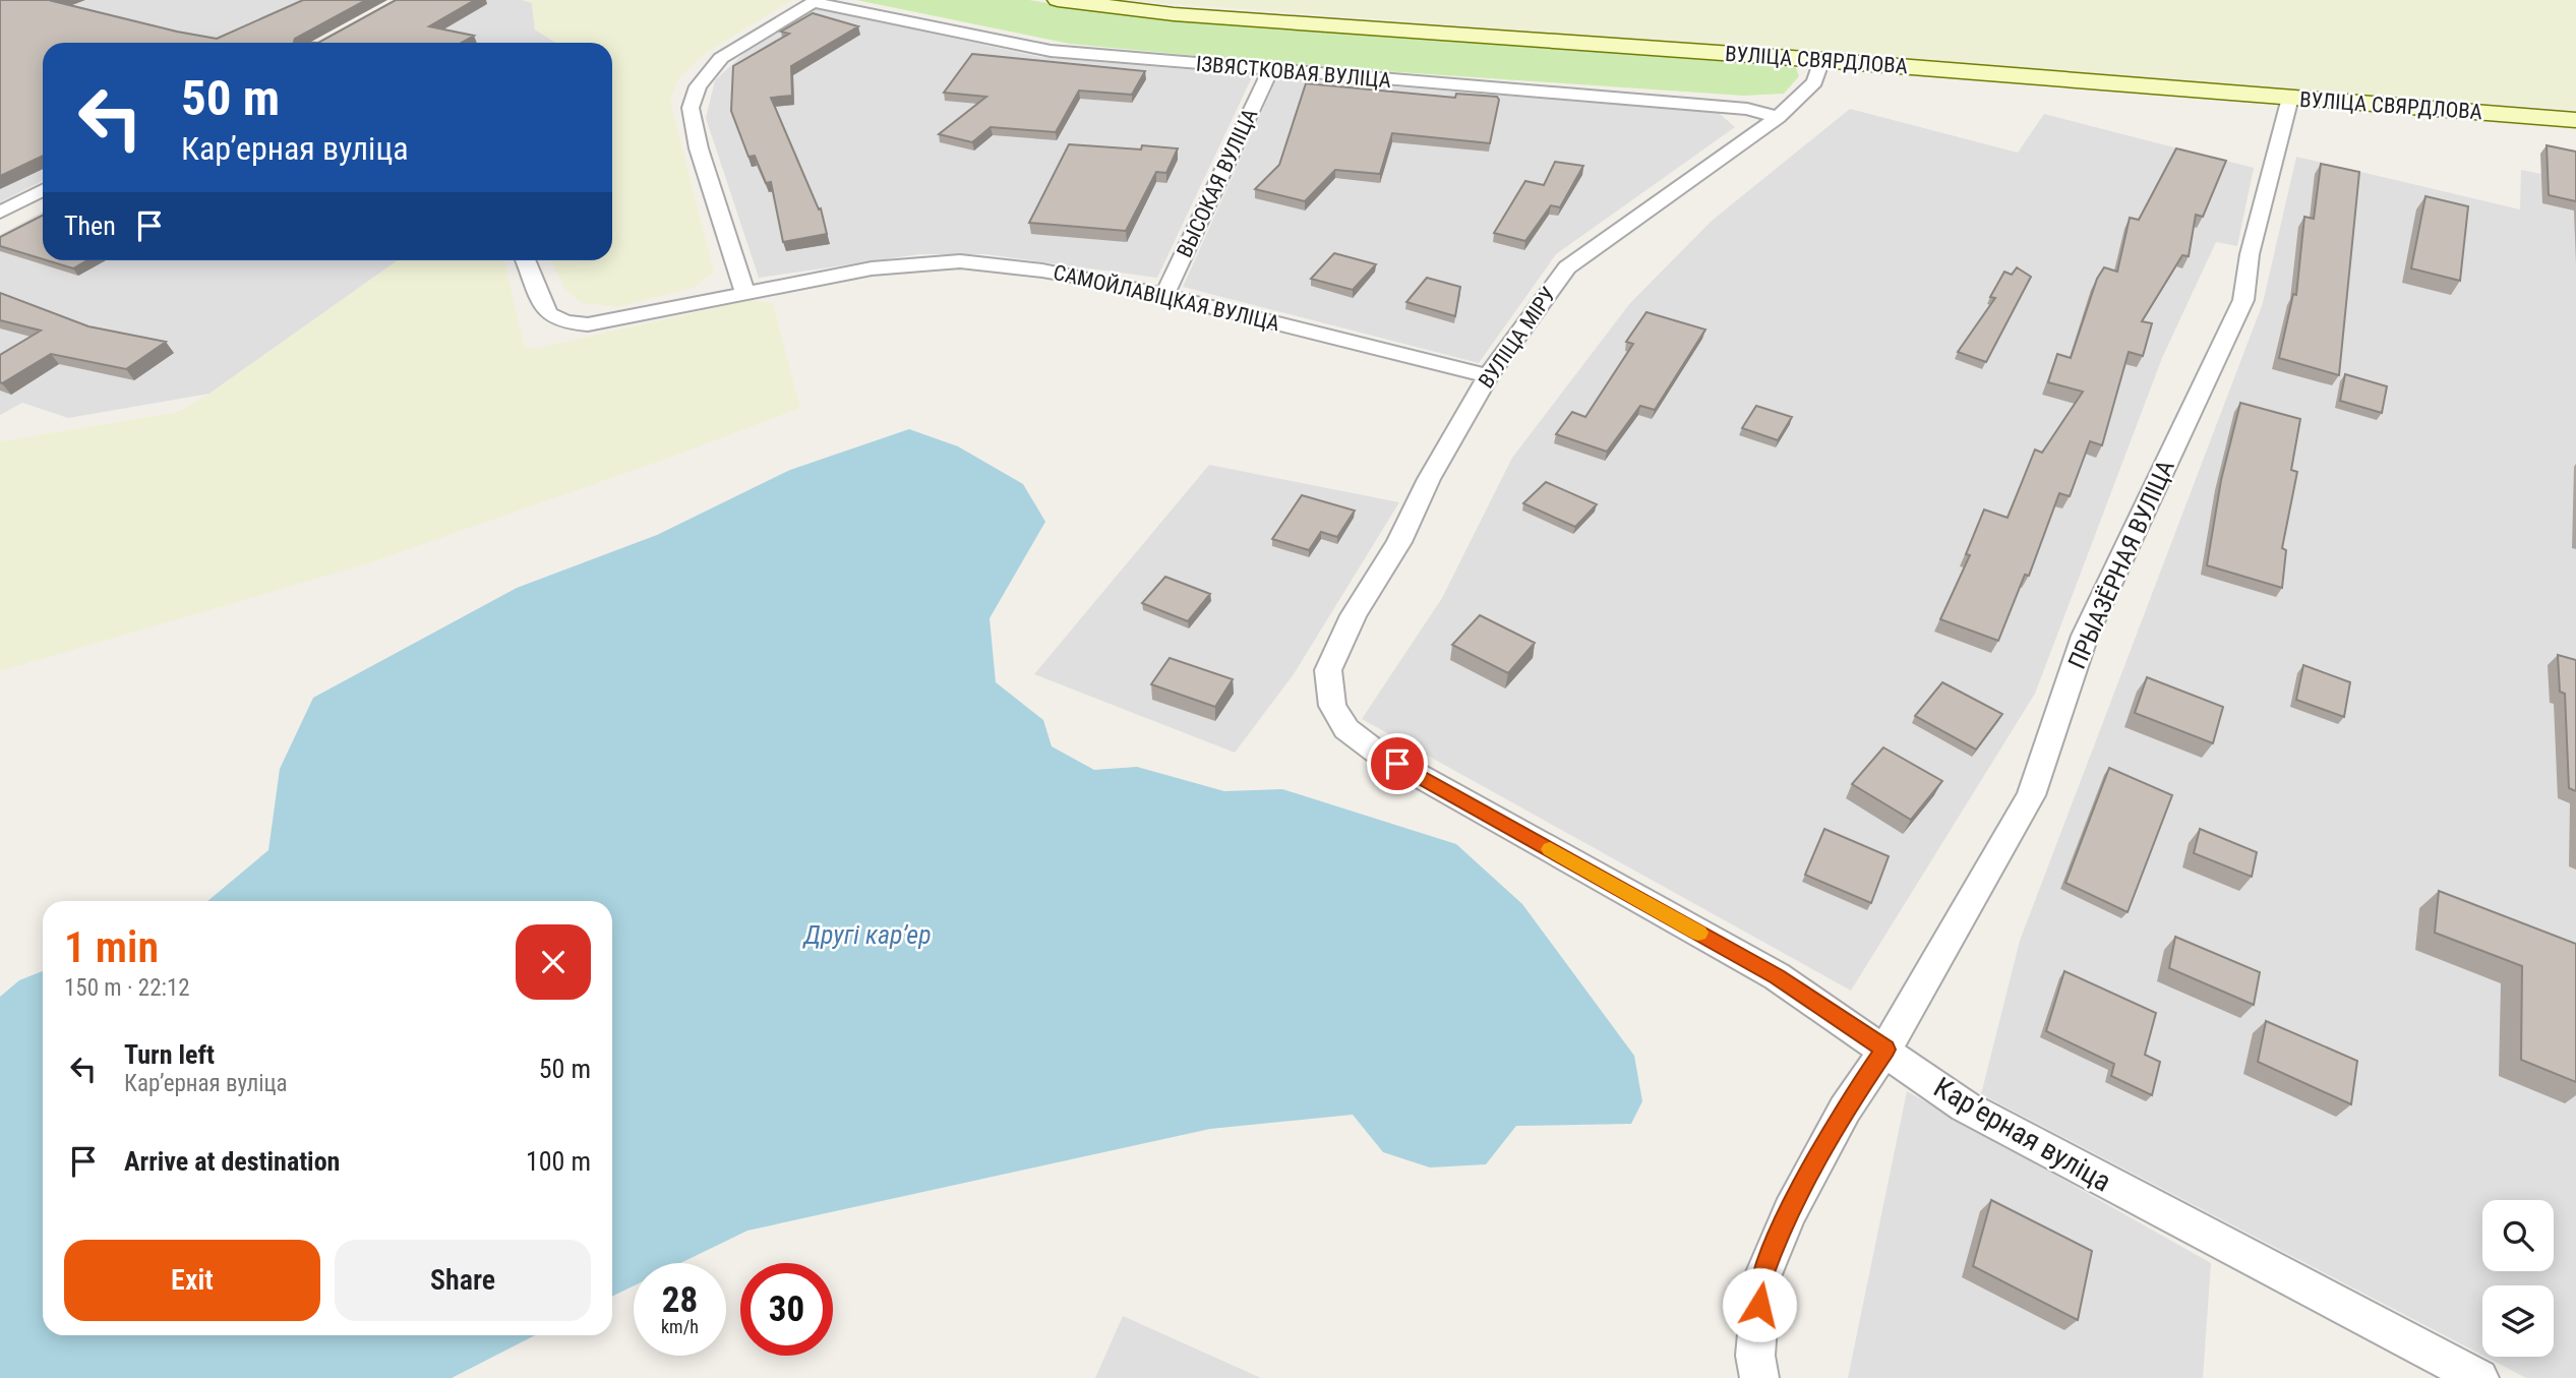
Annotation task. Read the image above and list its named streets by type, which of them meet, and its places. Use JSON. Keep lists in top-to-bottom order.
{
  "streets": {
    "street": [
      "ВУЛІЦА СВЯРДЛОВА",
      "ІЗВЯСТКОВАЯ ВУЛІЦА",
      "ВЫСОКАЯ ВУЛІЦА",
      "САМОЙЛАВІЦКАЯ ВУЛІЦА",
      "ВУЛІЦА МІРУ",
      "ПРЫАЗЁРНАЯ ВУЛІЦА",
      "Карʼерная вуліца"
    ]
  },
  "crossings": [
    ["ВУЛІЦА СВЯРДЛОВА", "ВУЛІЦА МІРУ"],
    ["ВУЛІЦА СВЯРДЛОВА", "ПРЫАЗЁРНАЯ ВУЛІЦА"],
    ["ІЗВЯСТКОВАЯ ВУЛІЦА", "ВЫСОКАЯ ВУЛІЦА"],
    ["ІЗВЯСТКОВАЯ ВУЛІЦА", "ВУЛІЦА МІРУ"],
    ["ВЫСОКАЯ ВУЛІЦА", "САМОЙЛАВІЦКАЯ ВУЛІЦА"],
    ["САМОЙЛАВІЦКАЯ ВУЛІЦА", "ВУЛІЦА МІРУ"],
    ["ВУЛІЦА МІРУ", "Карʼерная вуліца"],
    ["ПРЫАЗЁРНАЯ ВУЛІЦА", "Карʼерная вуліца"]
  ],
  "water": ["Другі карʼер"],
  "page": {
    "turn": ["50 m", "Карʼерная вуліца"],
    "then": "Then",
    "heading": ["1 min", "150 m · 22:12"],
    "list": [
      {
        "name": "Turn left",
        "note": "Карʼерная вуліца",
        "value": "50 m"
      },
      {
        "name": "Arrive at destination",
        "value": "100 m"
      }
    ],
    "buttons": ["Exit", "Share"],
    "speed": "28 km/h",
    "limit": "30"
  }
}
